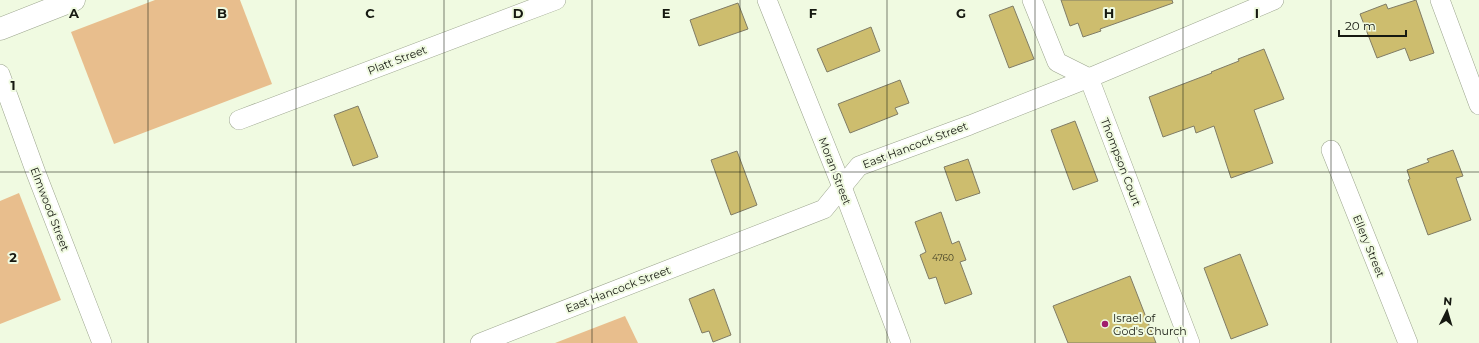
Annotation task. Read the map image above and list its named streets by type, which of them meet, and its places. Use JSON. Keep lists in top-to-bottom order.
{
  "streets": {
    "street": [
      "Platt Street",
      "East Hancock Street",
      "Thompson Court",
      "Moran Street",
      "Elmwood Street",
      "Ellery Street"
    ]
  },
  "crossings": [
    ["East Hancock Street", "Thompson Court"],
    ["East Hancock Street", "Moran Street"]
  ],
  "places": ["Israel of God's Church"],
  "house_numbers": ["4760"],
  "scale_bar": "20 m",
  "north": "top",
  "grid": {
    "columns": [
      "A",
      "B",
      "C",
      "D",
      "E",
      "F",
      "G",
      "H",
      "I"
    ],
    "rows": ["1", "2"]
  }
}
